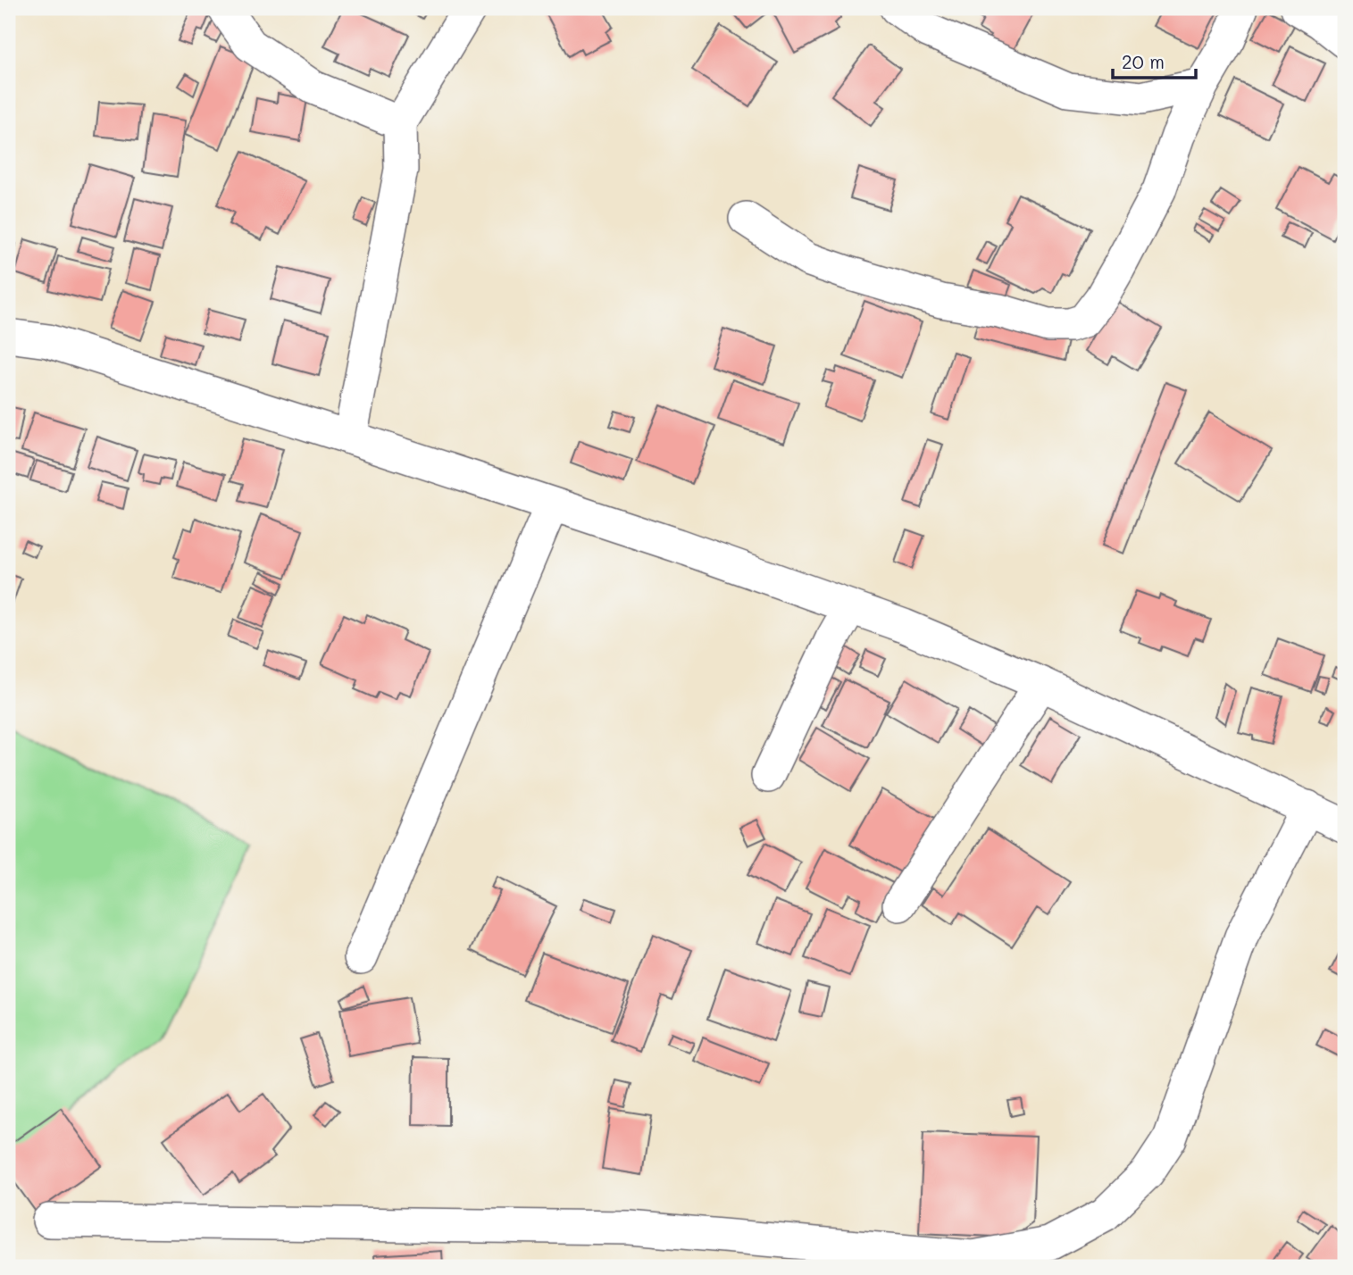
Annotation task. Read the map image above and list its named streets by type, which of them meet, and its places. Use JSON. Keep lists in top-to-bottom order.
{
  "scale_bar": "20 m"
}
